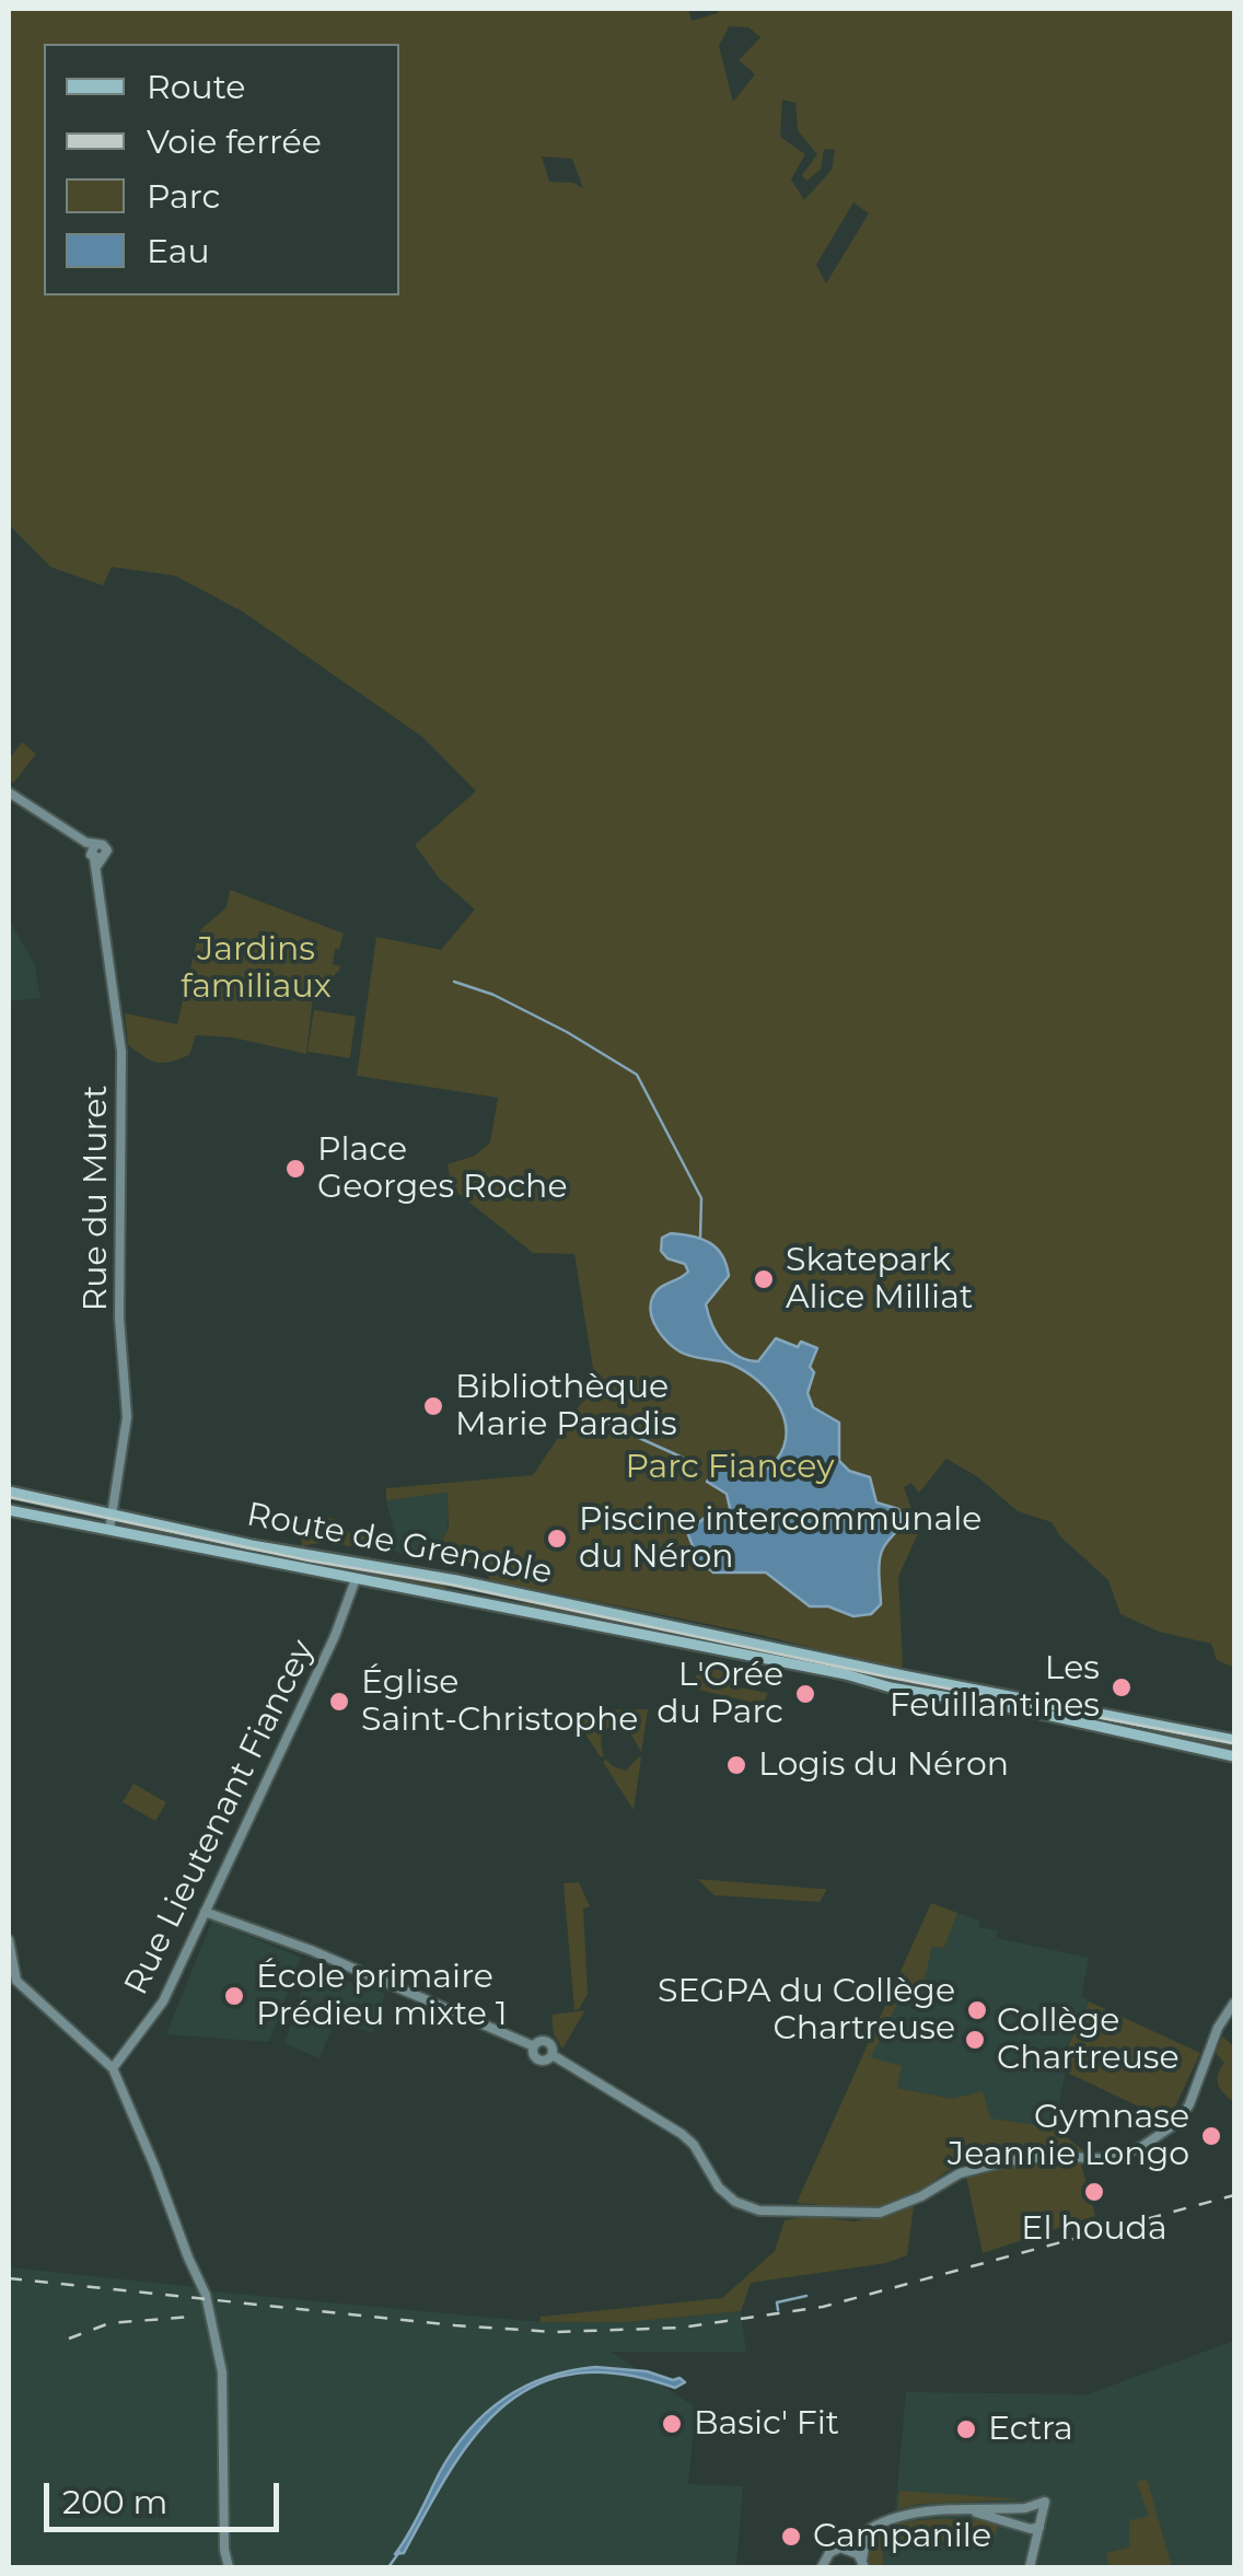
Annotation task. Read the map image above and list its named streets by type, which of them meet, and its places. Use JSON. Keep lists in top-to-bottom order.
{
  "streets": {
    "main road": ["Route de Grenoble"],
    "street": ["Rue du Muret", "Rue Lieutenant Fiancey"]
  },
  "crossings": [
    ["Rue du Muret", "Route de Grenoble"],
    ["Route de Grenoble", "Rue Lieutenant Fiancey"]
  ],
  "parks": ["Jardins familiaux", "Parc Fiancey"],
  "places": [
    "Place Georges Roche",
    "Skatepark Alice Milliat",
    "Bibliothèque Marie Paradis",
    "Piscine intercommunale du Néron",
    "Les Feuillantines",
    "L'Orée du Parc",
    "Église Saint-Christophe",
    "Logis du Néron",
    "École primaire Prédieu mixte 1",
    "SEGPA du Collège Chartreuse",
    "Collège Chartreuse",
    "Gymnase Jeannie Longo",
    "El houda",
    "Basic' Fit",
    "Ectra",
    "Campanile"
  ],
  "legend": [
    "Route",
    "Voie ferrée",
    "Parc",
    "Eau"
  ],
  "scale_bar": "200 m"
}
